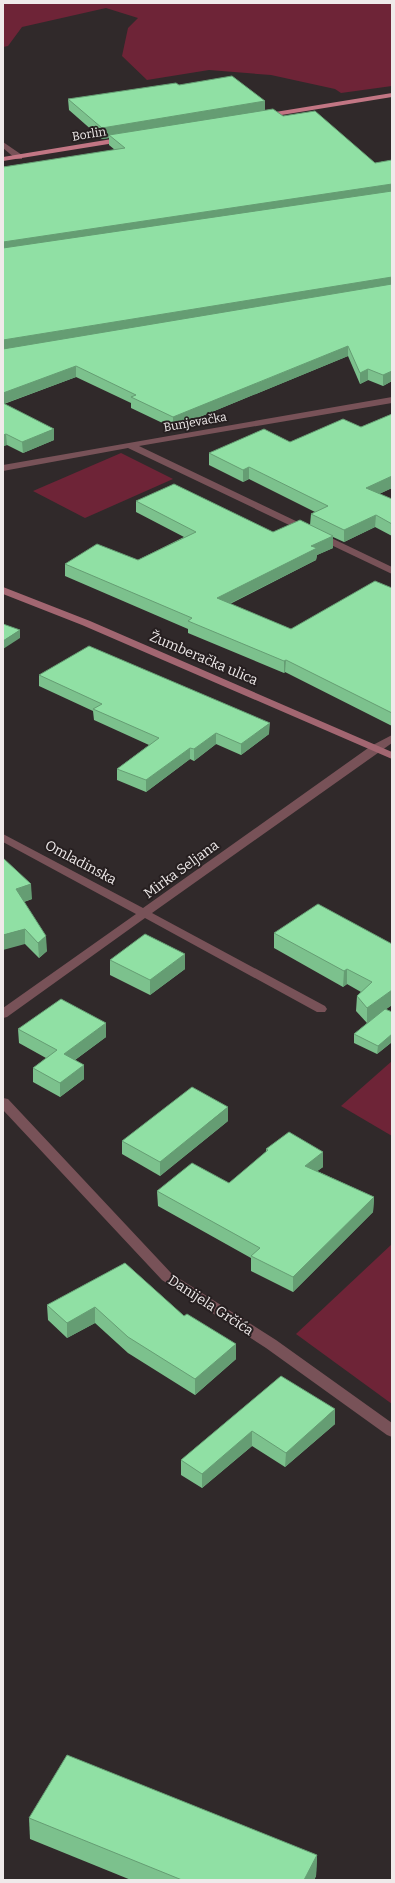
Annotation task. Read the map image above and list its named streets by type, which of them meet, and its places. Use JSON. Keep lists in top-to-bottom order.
{
  "streets": {
    "main road": ["Borlin", "Žumberačka ulica"],
    "street": [
      "Bunjevačka",
      "Omladinska",
      "Mirka Seljana",
      "Danijela Grčića"
    ]
  },
  "crossings": [
    ["Žumberačka ulica", "Mirka Seljana"],
    ["Omladinska", "Mirka Seljana"]
  ]
}
